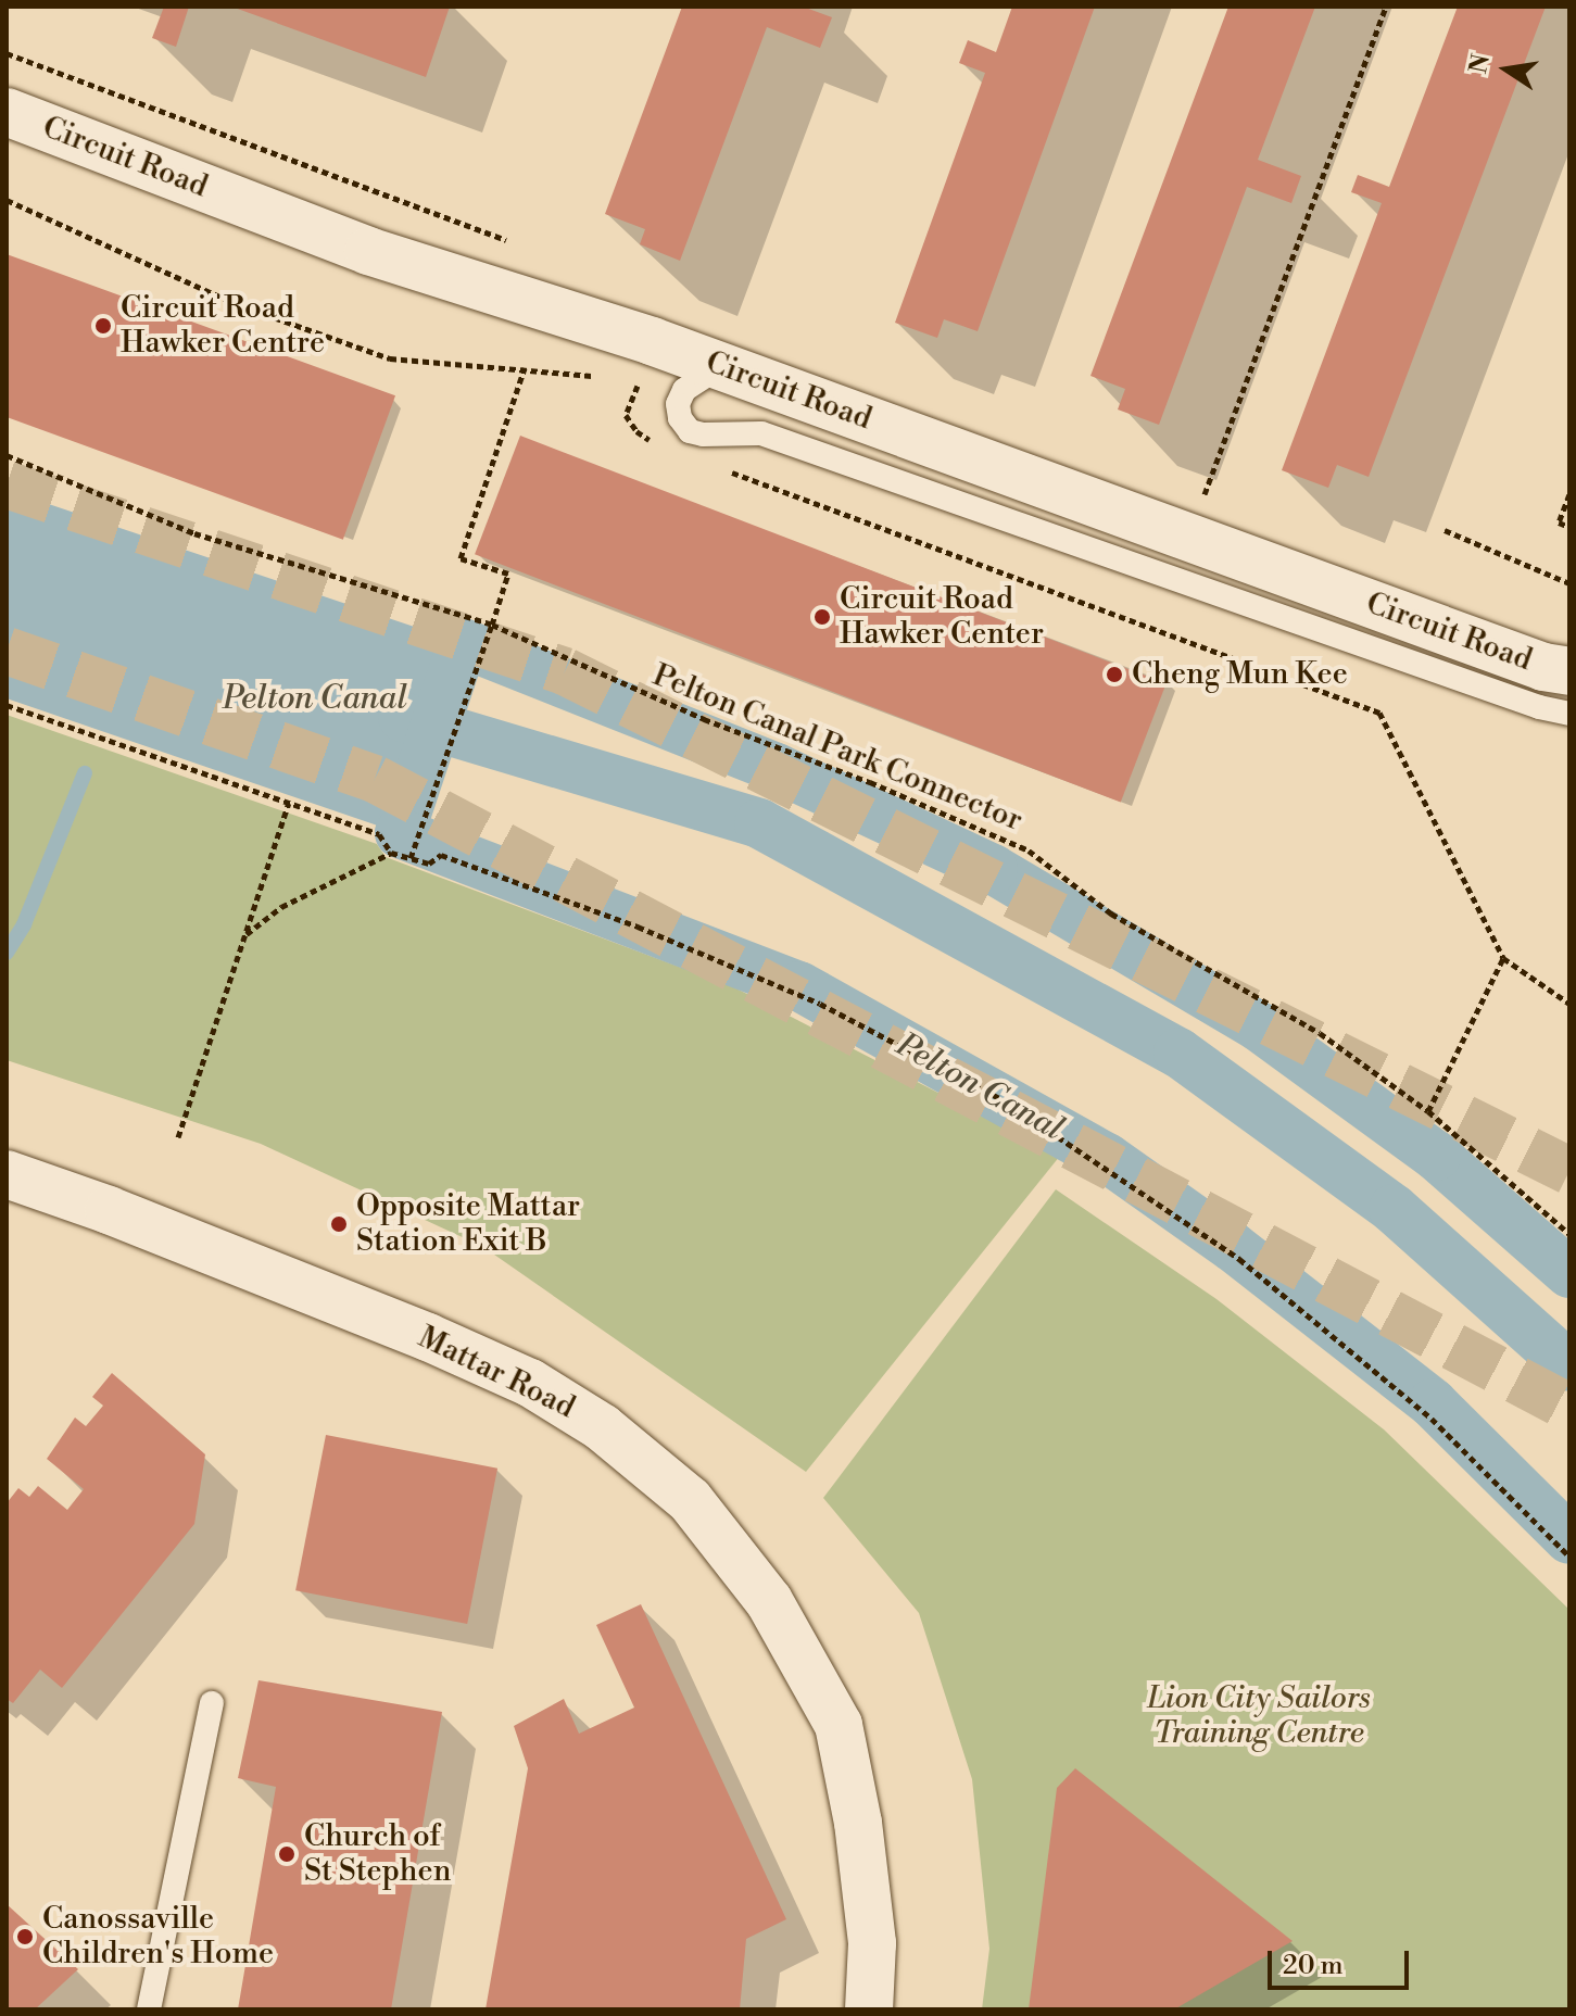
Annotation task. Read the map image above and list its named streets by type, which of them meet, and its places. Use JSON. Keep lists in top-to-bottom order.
{
  "streets": {
    "street": ["Circuit Road", "Mattar Road"],
    "path": ["Pelton Canal Park Connector"]
  },
  "water": ["Pelton Canal"],
  "parks": ["Lion City Sailors Training Centre"],
  "places": [
    "Circuit Road Hawker Centre",
    "Circuit Road Hawker Center",
    "Cheng Mun Kee",
    "Opposite Mattar Station Exit B",
    "Church of St Stephen",
    "Canossaville Children's Home"
  ],
  "scale_bar": "20 m",
  "north": "left"
}
